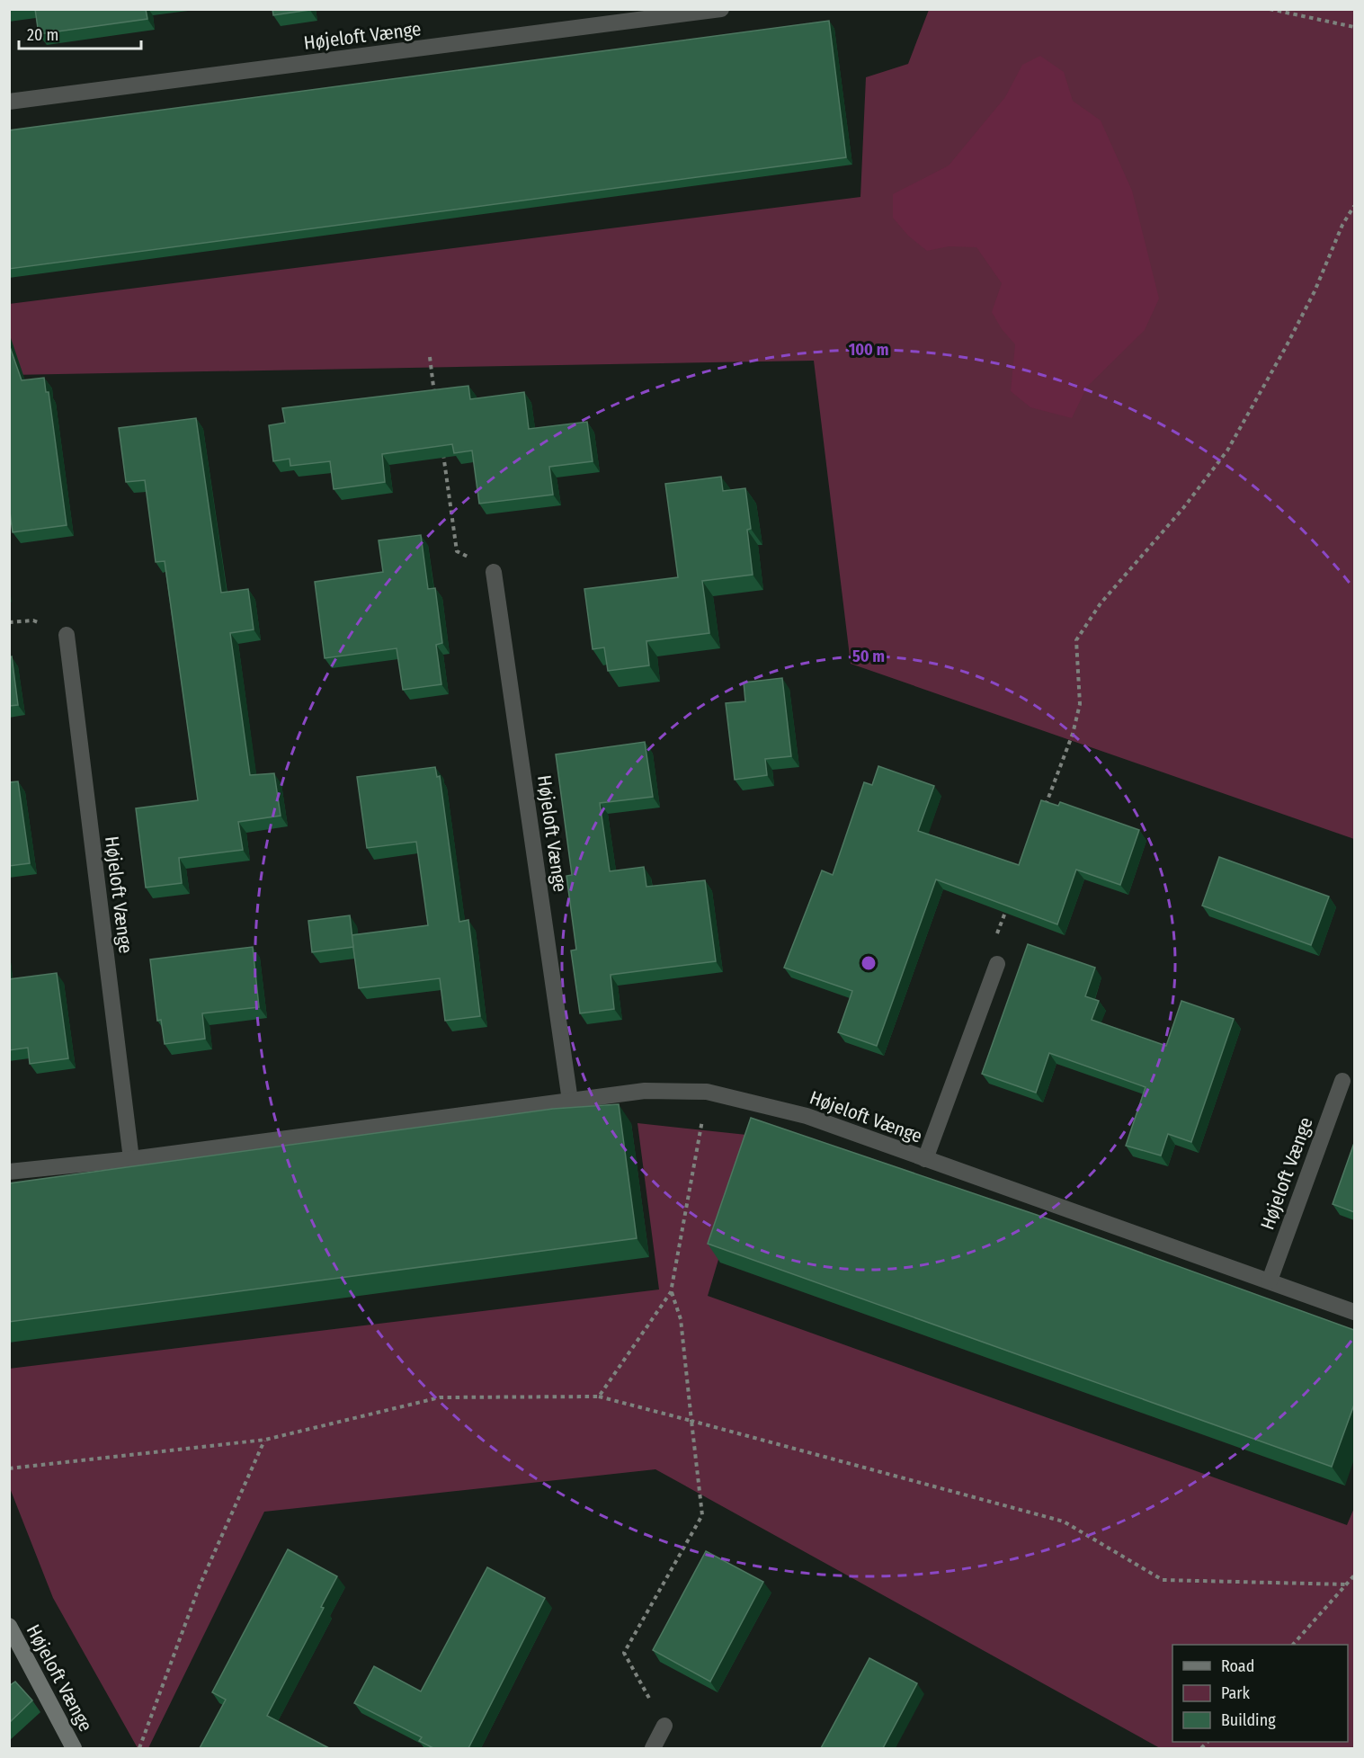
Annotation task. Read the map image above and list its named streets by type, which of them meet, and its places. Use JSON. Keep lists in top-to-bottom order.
{
  "streets": {
    "street": ["Højeloft Vænge"]
  },
  "legend": ["Road", "Park", "Building"],
  "scale_bar": "20 m",
  "rings": ["100 m", "50 m"]
}
